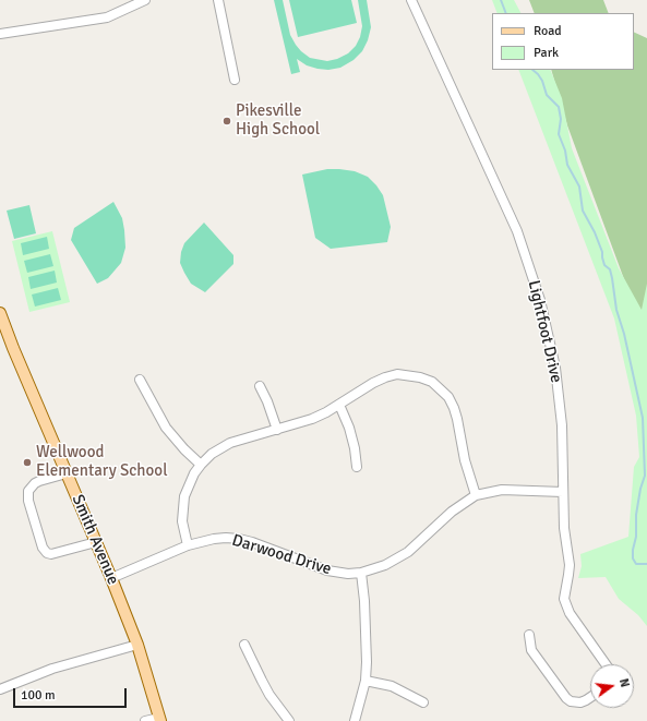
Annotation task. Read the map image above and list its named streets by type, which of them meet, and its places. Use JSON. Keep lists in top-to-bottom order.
{
  "streets": {
    "main road": ["Smith Avenue"],
    "street": ["Lightfoot Drive", "Darwood Drive"]
  },
  "crossings": [
    ["Lightfoot Drive", "Darwood Drive"],
    ["Smith Avenue", "Darwood Drive"]
  ],
  "places": ["Pikesville High School", "Wellwood Elementary School"],
  "legend": ["Road", "Park"],
  "scale_bar": "100 m",
  "north": "right"
}
